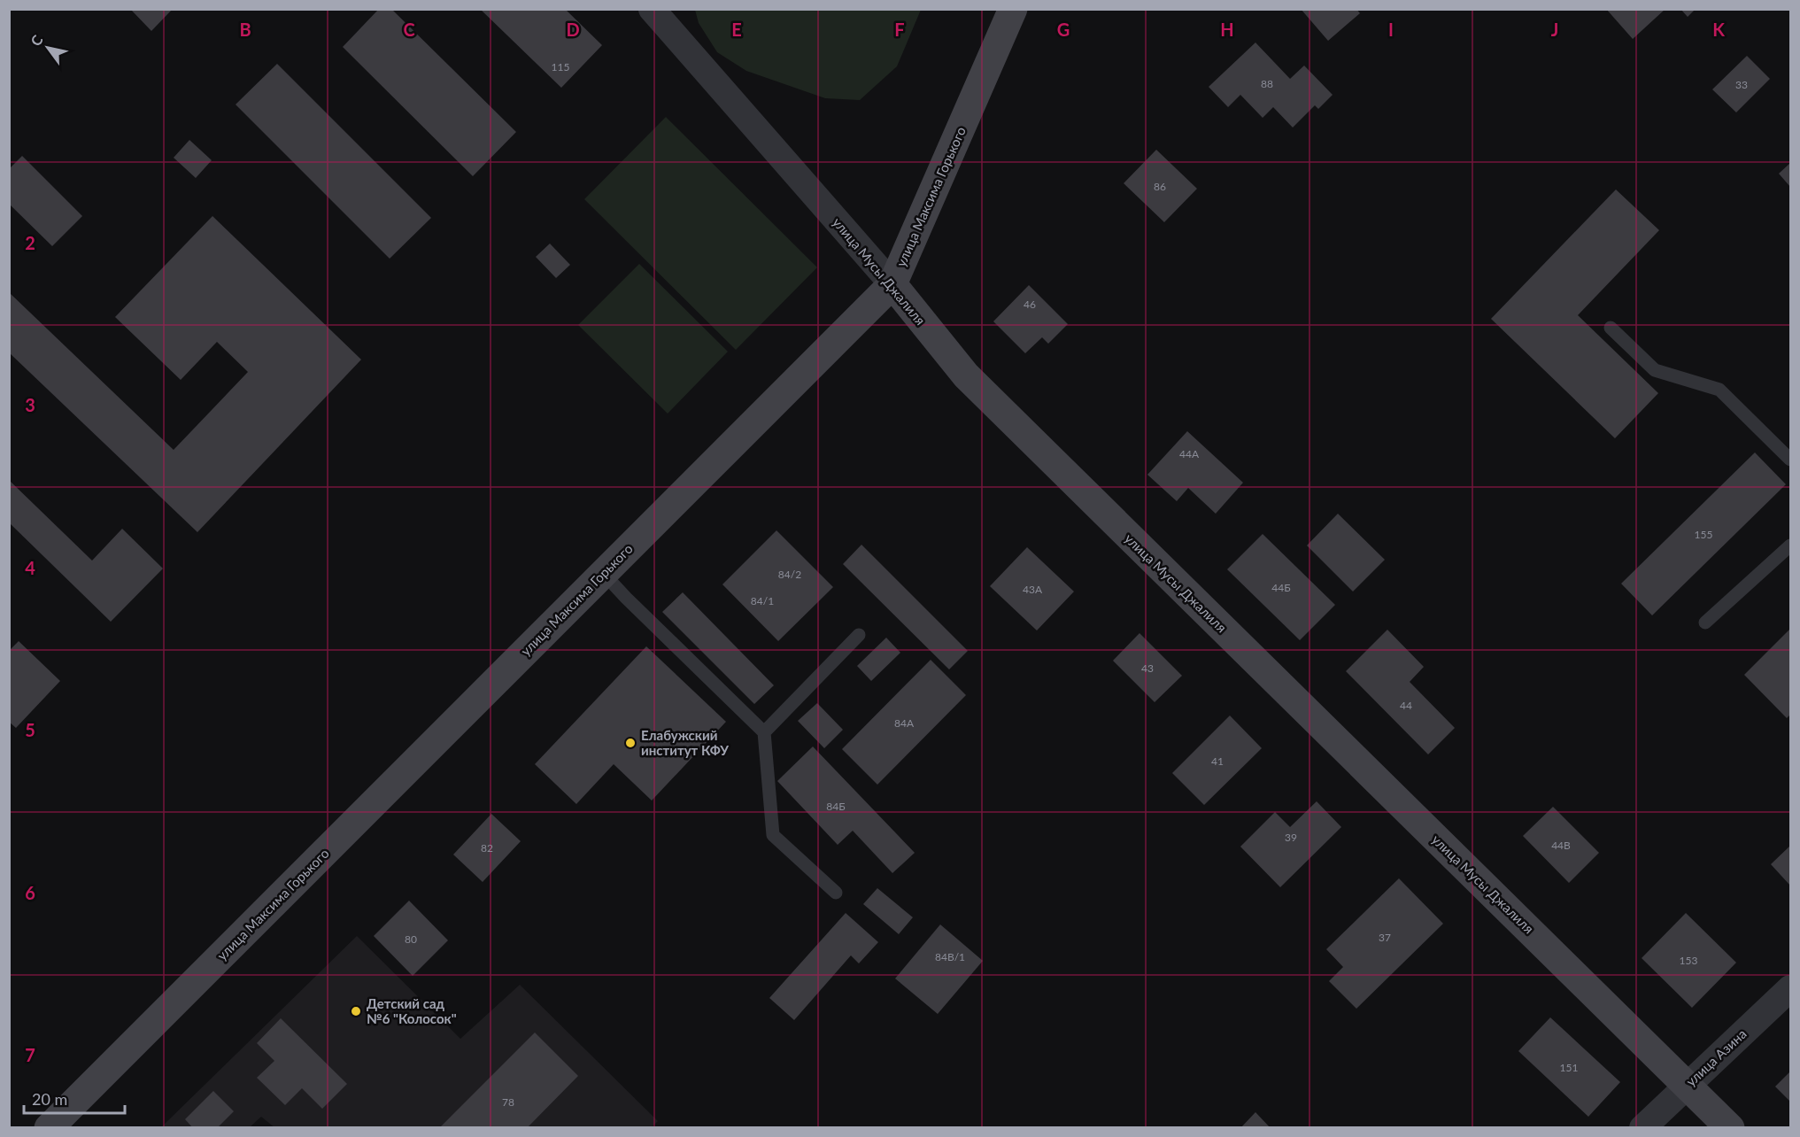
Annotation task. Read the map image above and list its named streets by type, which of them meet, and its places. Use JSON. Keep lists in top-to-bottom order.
{
  "streets": {
    "street": ["улица Максима Горького", "улица Мусы Джалиля", "улица Азина"]
  },
  "crossings": [
    ["улица Максима Горького", "улица Мусы Джалиля"],
    ["улица Мусы Джалиля", "улица Азина"]
  ],
  "places": ["Елабужский институт КФУ", "Детский сад №6 \"Колосок\""],
  "house_numbers": [
    "115",
    "88",
    "33",
    "86",
    "46",
    "44А",
    "155",
    "84/2",
    "44Б",
    "43А",
    "84/1",
    "43",
    "44",
    "84А",
    "41",
    "84Б",
    "39",
    "44В",
    "82",
    "37",
    "80",
    "84В/1",
    "153",
    "151",
    "78"
  ],
  "scale_bar": "20 m",
  "north": "top left",
  "grid": {
    "columns": [
      "B",
      "C",
      "D",
      "E",
      "F",
      "G",
      "H",
      "I",
      "J",
      "K"
    ],
    "rows": [
      "2",
      "3",
      "4",
      "5",
      "6",
      "7"
    ]
  }
}
